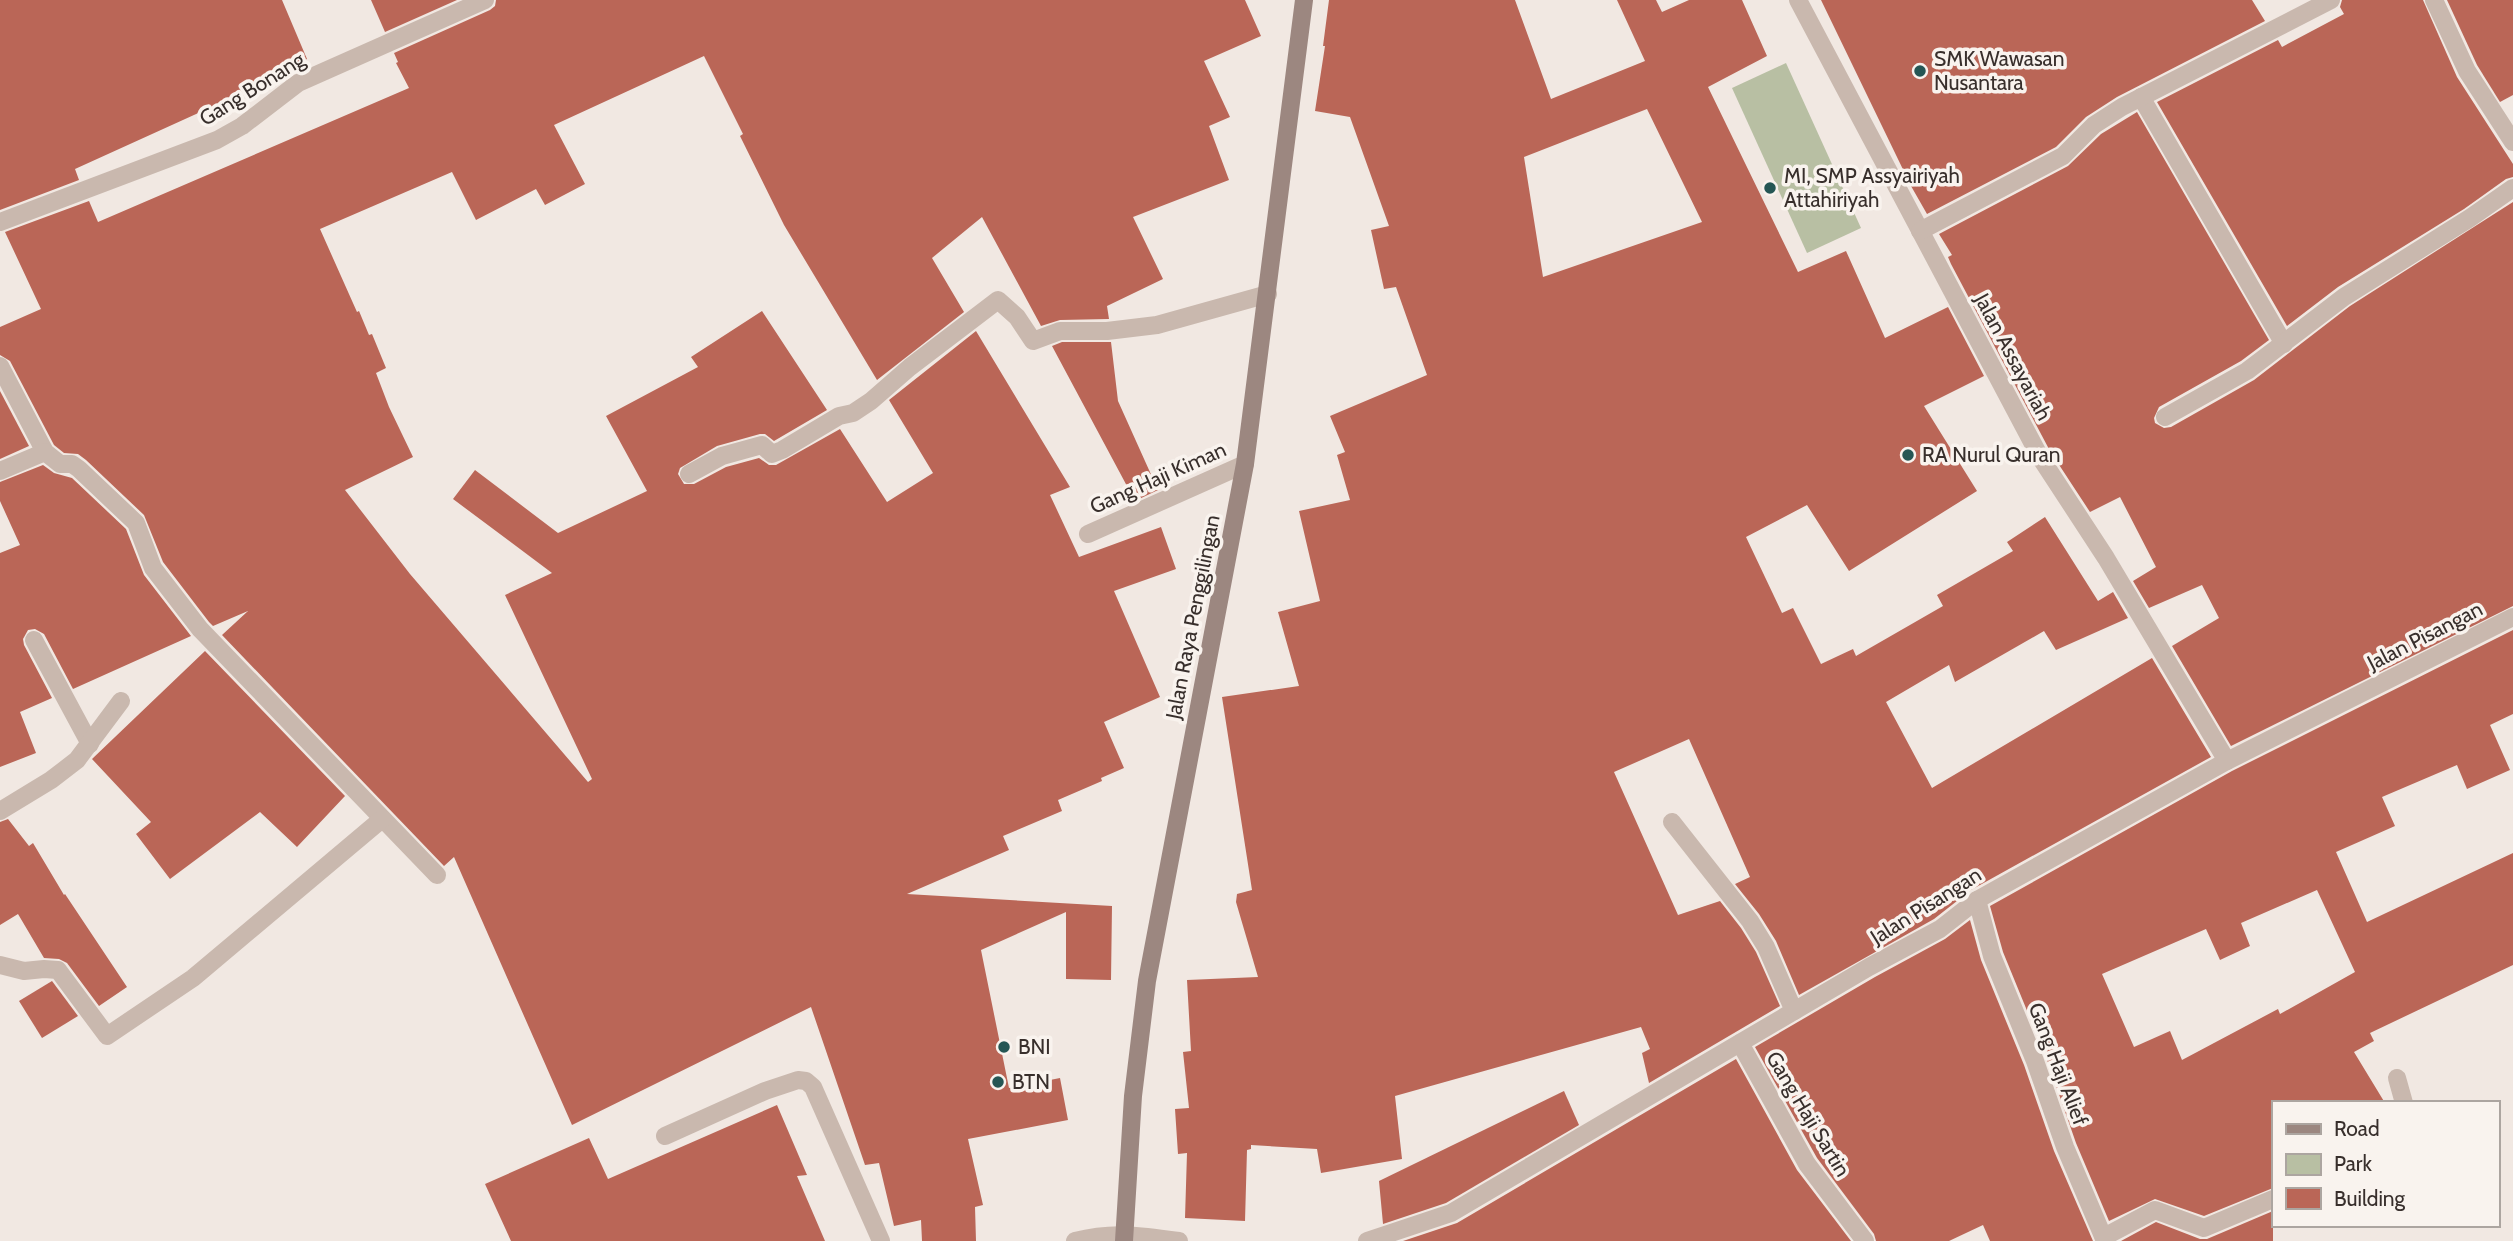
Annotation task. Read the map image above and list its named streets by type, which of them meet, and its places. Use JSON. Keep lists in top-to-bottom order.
{
  "streets": {
    "main road": ["Jalan Raya Penggilingan"],
    "street": [
      "Gang Bonang",
      "Jalan Assayariah",
      "Gang Haji Kiman",
      "Jalan Pisangan",
      "Gang Haji Alief",
      "Gang Haji Sartin"
    ]
  },
  "crossings": [
    ["Jalan Assayariah", "Jalan Pisangan"],
    ["Gang Haji Kiman", "Jalan Raya Penggilingan"],
    ["Jalan Pisangan", "Gang Haji Alief"],
    ["Jalan Pisangan", "Gang Haji Sartin"]
  ],
  "places": [
    "SMK Wawasan Nusantara",
    "MI, SMP Assyairiyah Attahiriyah",
    "RA Nurul Quran",
    "BNI",
    "BTN"
  ],
  "legend": ["Road", "Park", "Building"]
}
